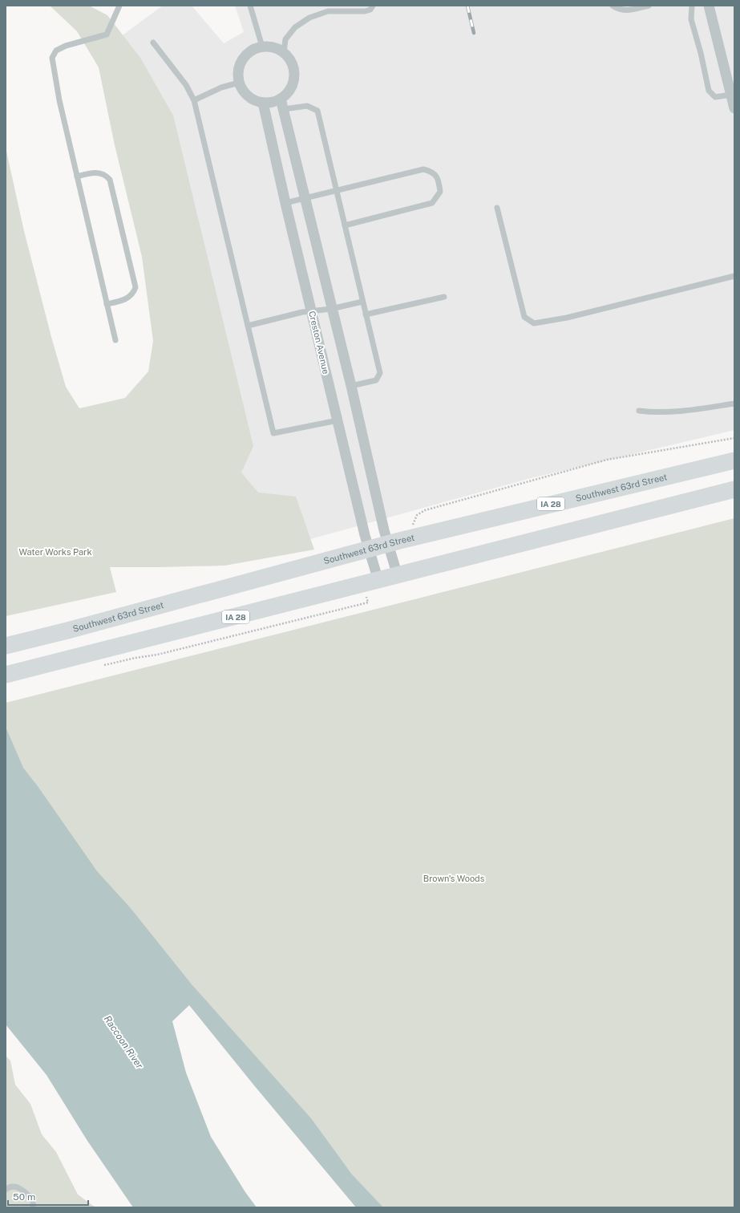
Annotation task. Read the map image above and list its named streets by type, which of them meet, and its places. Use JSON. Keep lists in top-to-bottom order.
{
  "streets": {
    "main road": ["Southwest 63rd Street", "IA 28"],
    "street": ["Creston Avenue"]
  },
  "crossings": [
    ["Creston Avenue", "Southwest 63rd Street"],
    ["Creston Avenue", "IA 28"]
  ],
  "water": ["Raccoon River"],
  "parks": ["Water Works Park", "Brown's Woods"],
  "scale_bar": "50 m"
}
